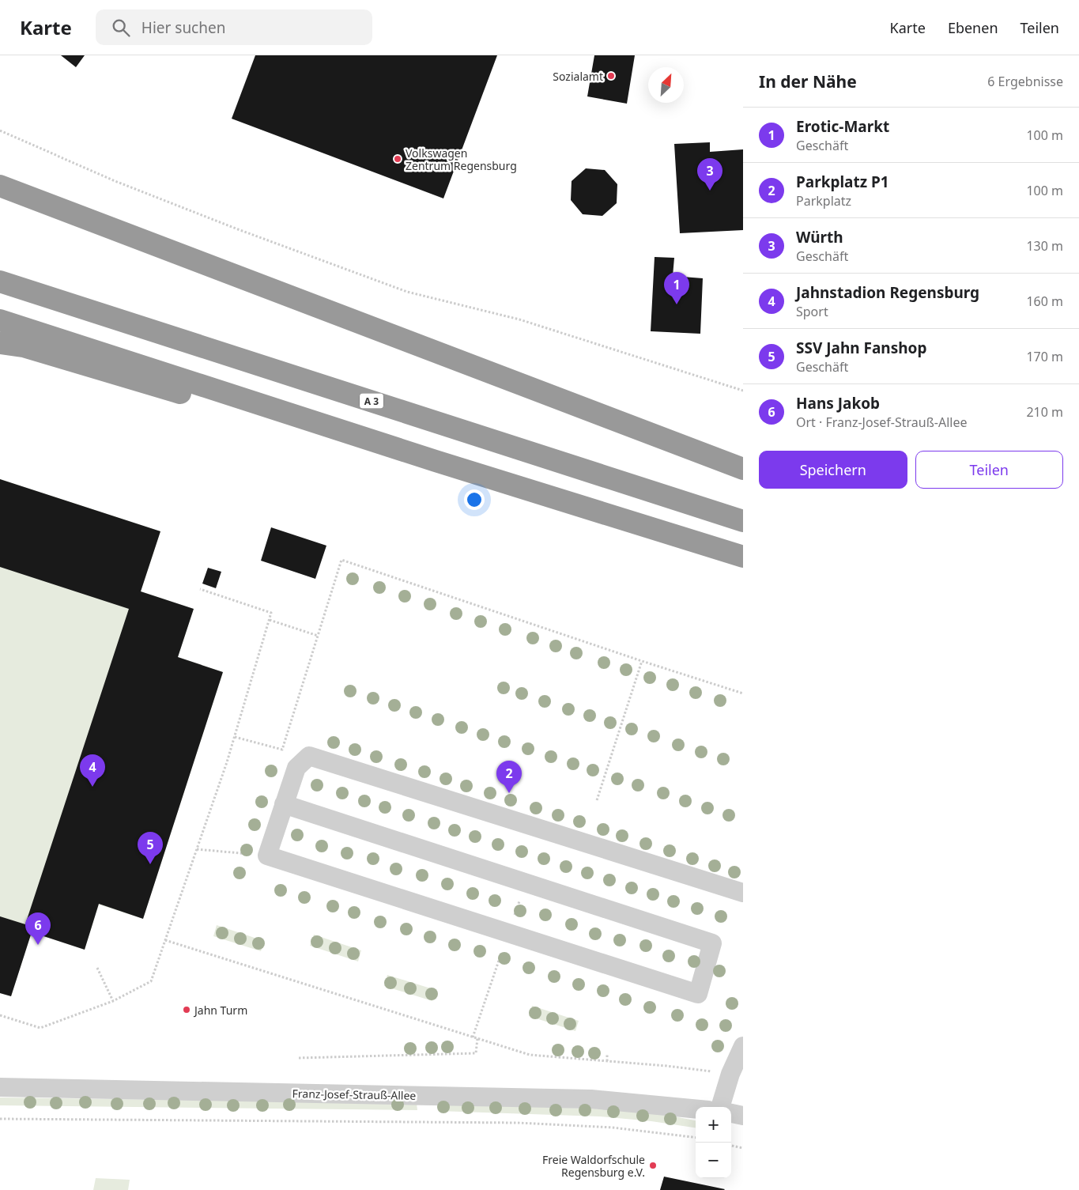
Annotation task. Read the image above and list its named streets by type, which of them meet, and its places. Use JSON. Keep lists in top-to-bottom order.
{
  "streets": {
    "highway": ["A 3"],
    "street": ["Franz-Josef-Strauß-Allee"]
  },
  "places": [
    "Sozialamt",
    "Volkswagen Zentrum Regensburg",
    "Jahn Turm",
    "Freie Waldorfschule Regensburg e.V."
  ],
  "north": "top right",
  "page": {
    "header": "Karte",
    "search": "Hier suchen",
    "nav": ["Karte", "Ebenen", "Teilen"],
    "heading": ["In der Nähe", "6 Ergebnisse"],
    "list": [
      {
        "mark": "1",
        "name": "Erotic-Markt",
        "note": "Geschäft",
        "value": "100 m"
      },
      {
        "mark": "2",
        "name": "Parkplatz P1",
        "note": "Parkplatz",
        "value": "100 m"
      },
      {
        "mark": "3",
        "name": "Würth",
        "note": "Geschäft",
        "value": "130 m"
      },
      {
        "mark": "4",
        "name": "Jahnstadion Regensburg",
        "note": "Sport",
        "value": "160 m"
      },
      {
        "mark": "5",
        "name": "SSV Jahn Fanshop",
        "note": "Geschäft",
        "value": "170 m"
      },
      {
        "mark": "6",
        "name": "Hans Jakob",
        "note": "Ort · Franz-Josef-Strauß-Allee",
        "value": "210 m"
      }
    ],
    "pins": [
      "3",
      "1",
      "4",
      "2",
      "5",
      "6"
    ],
    "buttons": ["Speichern", "Teilen"],
    "map_buttons": ["+", "−"]
  }
}
